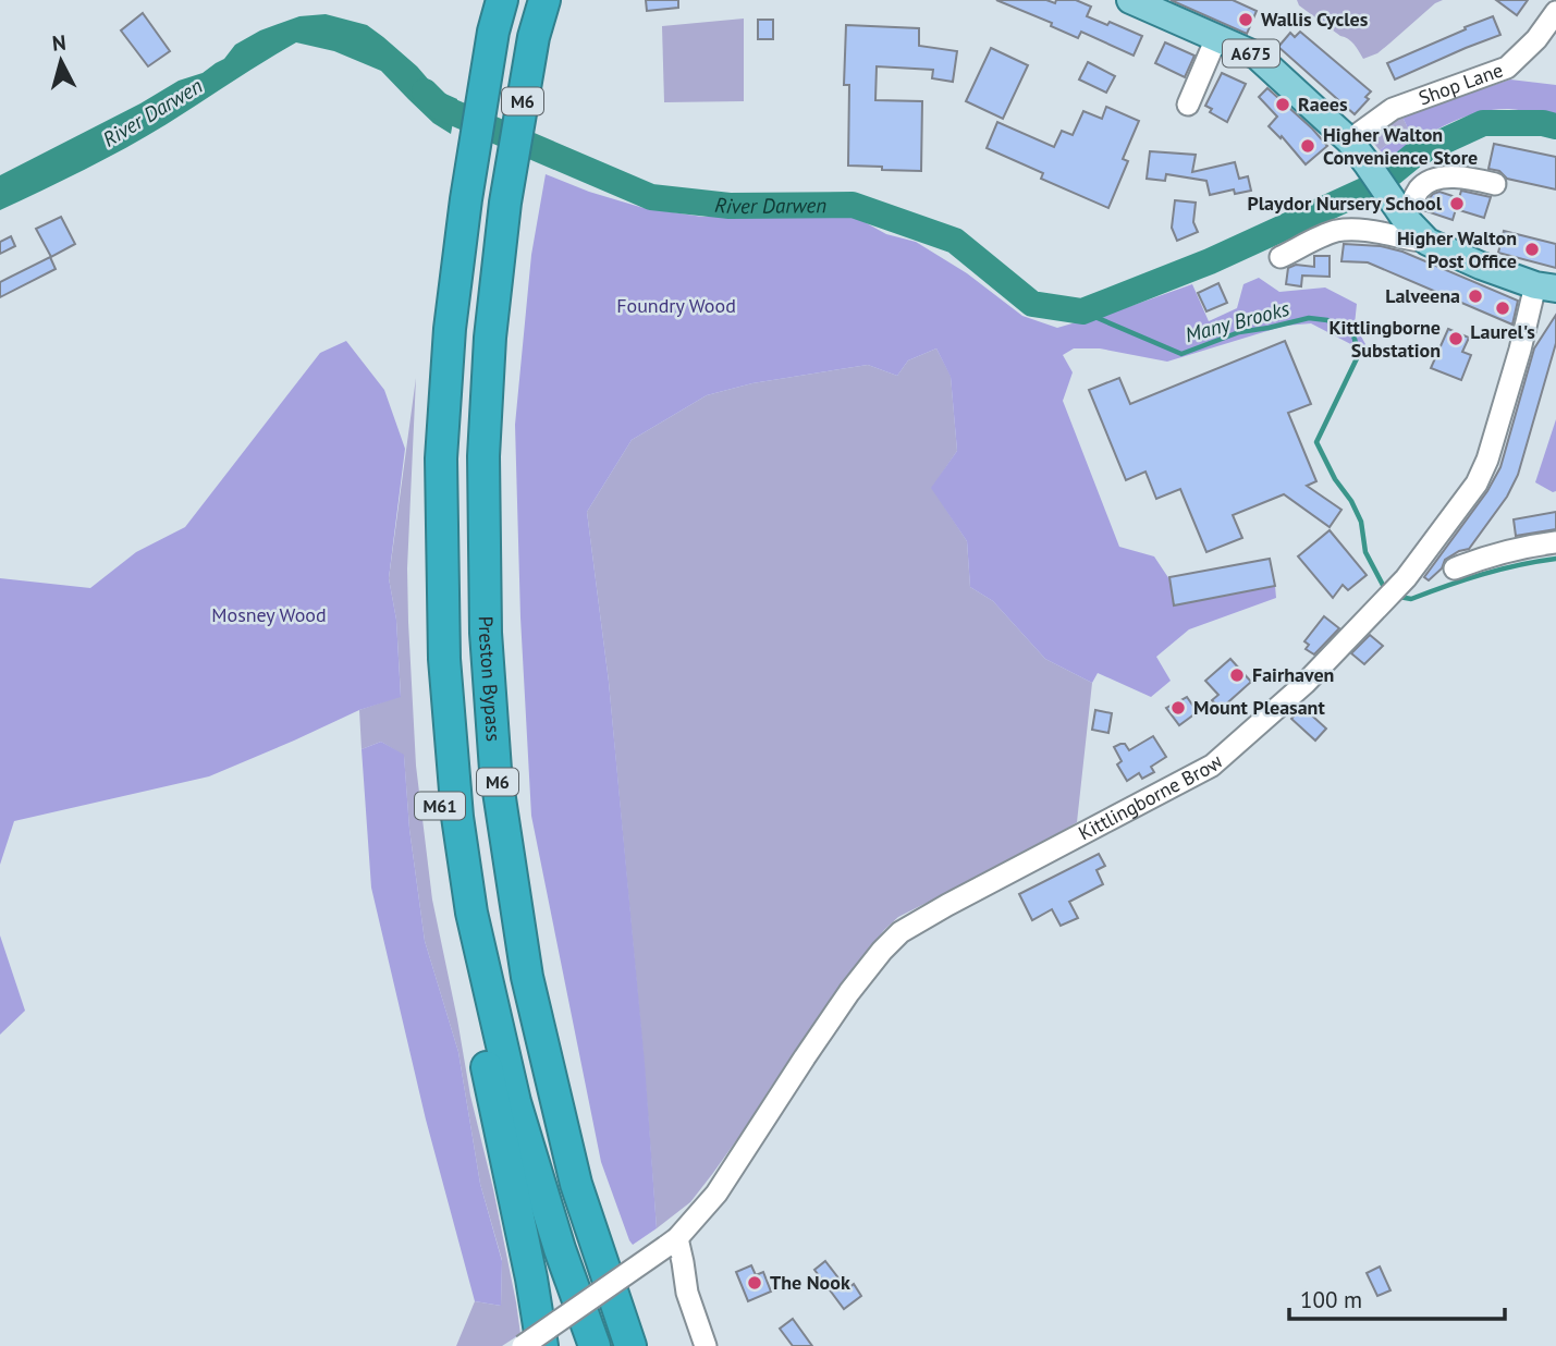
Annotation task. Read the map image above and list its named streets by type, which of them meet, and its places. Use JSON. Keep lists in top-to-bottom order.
{
  "streets": {
    "highway": ["M6", "Preston Bypass", "M61"],
    "main road": ["A675"],
    "street": ["Shop Lane", "Kittlingborne Brow"]
  },
  "crossings": [
    ["A675", "Shop Lane"],
    ["A675", "Kittlingborne Brow"],
    ["M6", "M61"]
  ],
  "water": ["River Darwen", "Many Brooks"],
  "parks": ["Foundry Wood", "Mosney Wood"],
  "places": [
    "Wallis Cycles",
    "Raees",
    "Higher Walton Convenience Store",
    "Playdor Nursery School",
    "Higher Walton Post Office",
    "Lalveena",
    "Laurel's",
    "Kittlingborne Substation",
    "Fairhaven",
    "Mount Pleasant",
    "The Nook"
  ],
  "scale_bar": "100 m",
  "north": "top"
}
